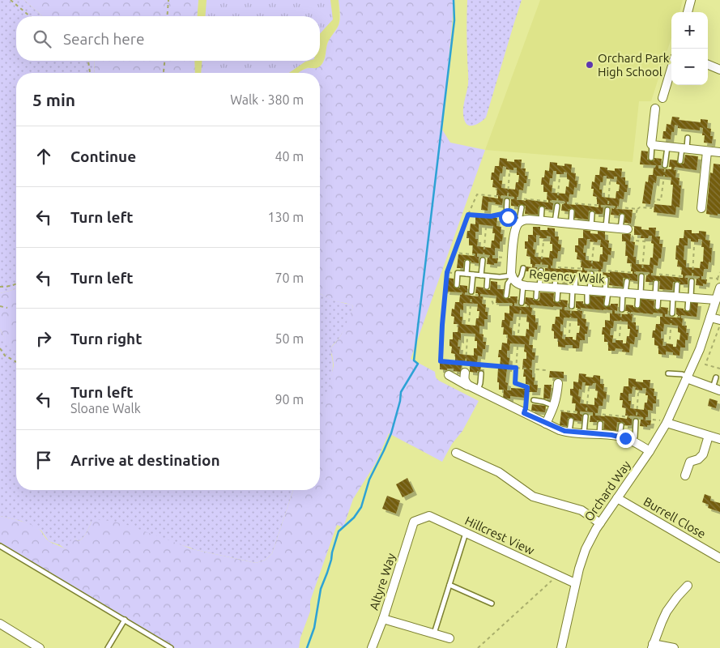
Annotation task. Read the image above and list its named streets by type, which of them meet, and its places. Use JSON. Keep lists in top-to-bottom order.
{
  "streets": {
    "street": [
      "Regency Walk",
      "Orchard Way",
      "Burrell Close",
      "Hillcrest View",
      "Altyre Way"
    ]
  },
  "crossings": [
    ["Regency Walk", "Orchard Way"],
    ["Orchard Way", "Burrell Close"],
    ["Orchard Way", "Hillcrest View"],
    ["Hillcrest View", "Altyre Way"]
  ],
  "places": ["Orchard Park High School"],
  "page": {
    "map_buttons": ["+", "−"],
    "search": "Search here",
    "heading": ["5 min", "Walk · 380 m"],
    "list": [
      ["Continue", "40 m"],
      ["Turn left", "130 m"],
      ["Turn left", "70 m"],
      ["Turn right", "50 m"],
      ["Turn left", "Sloane Walk", "90 m"],
      "Arrive at destination"
    ]
  }
}
